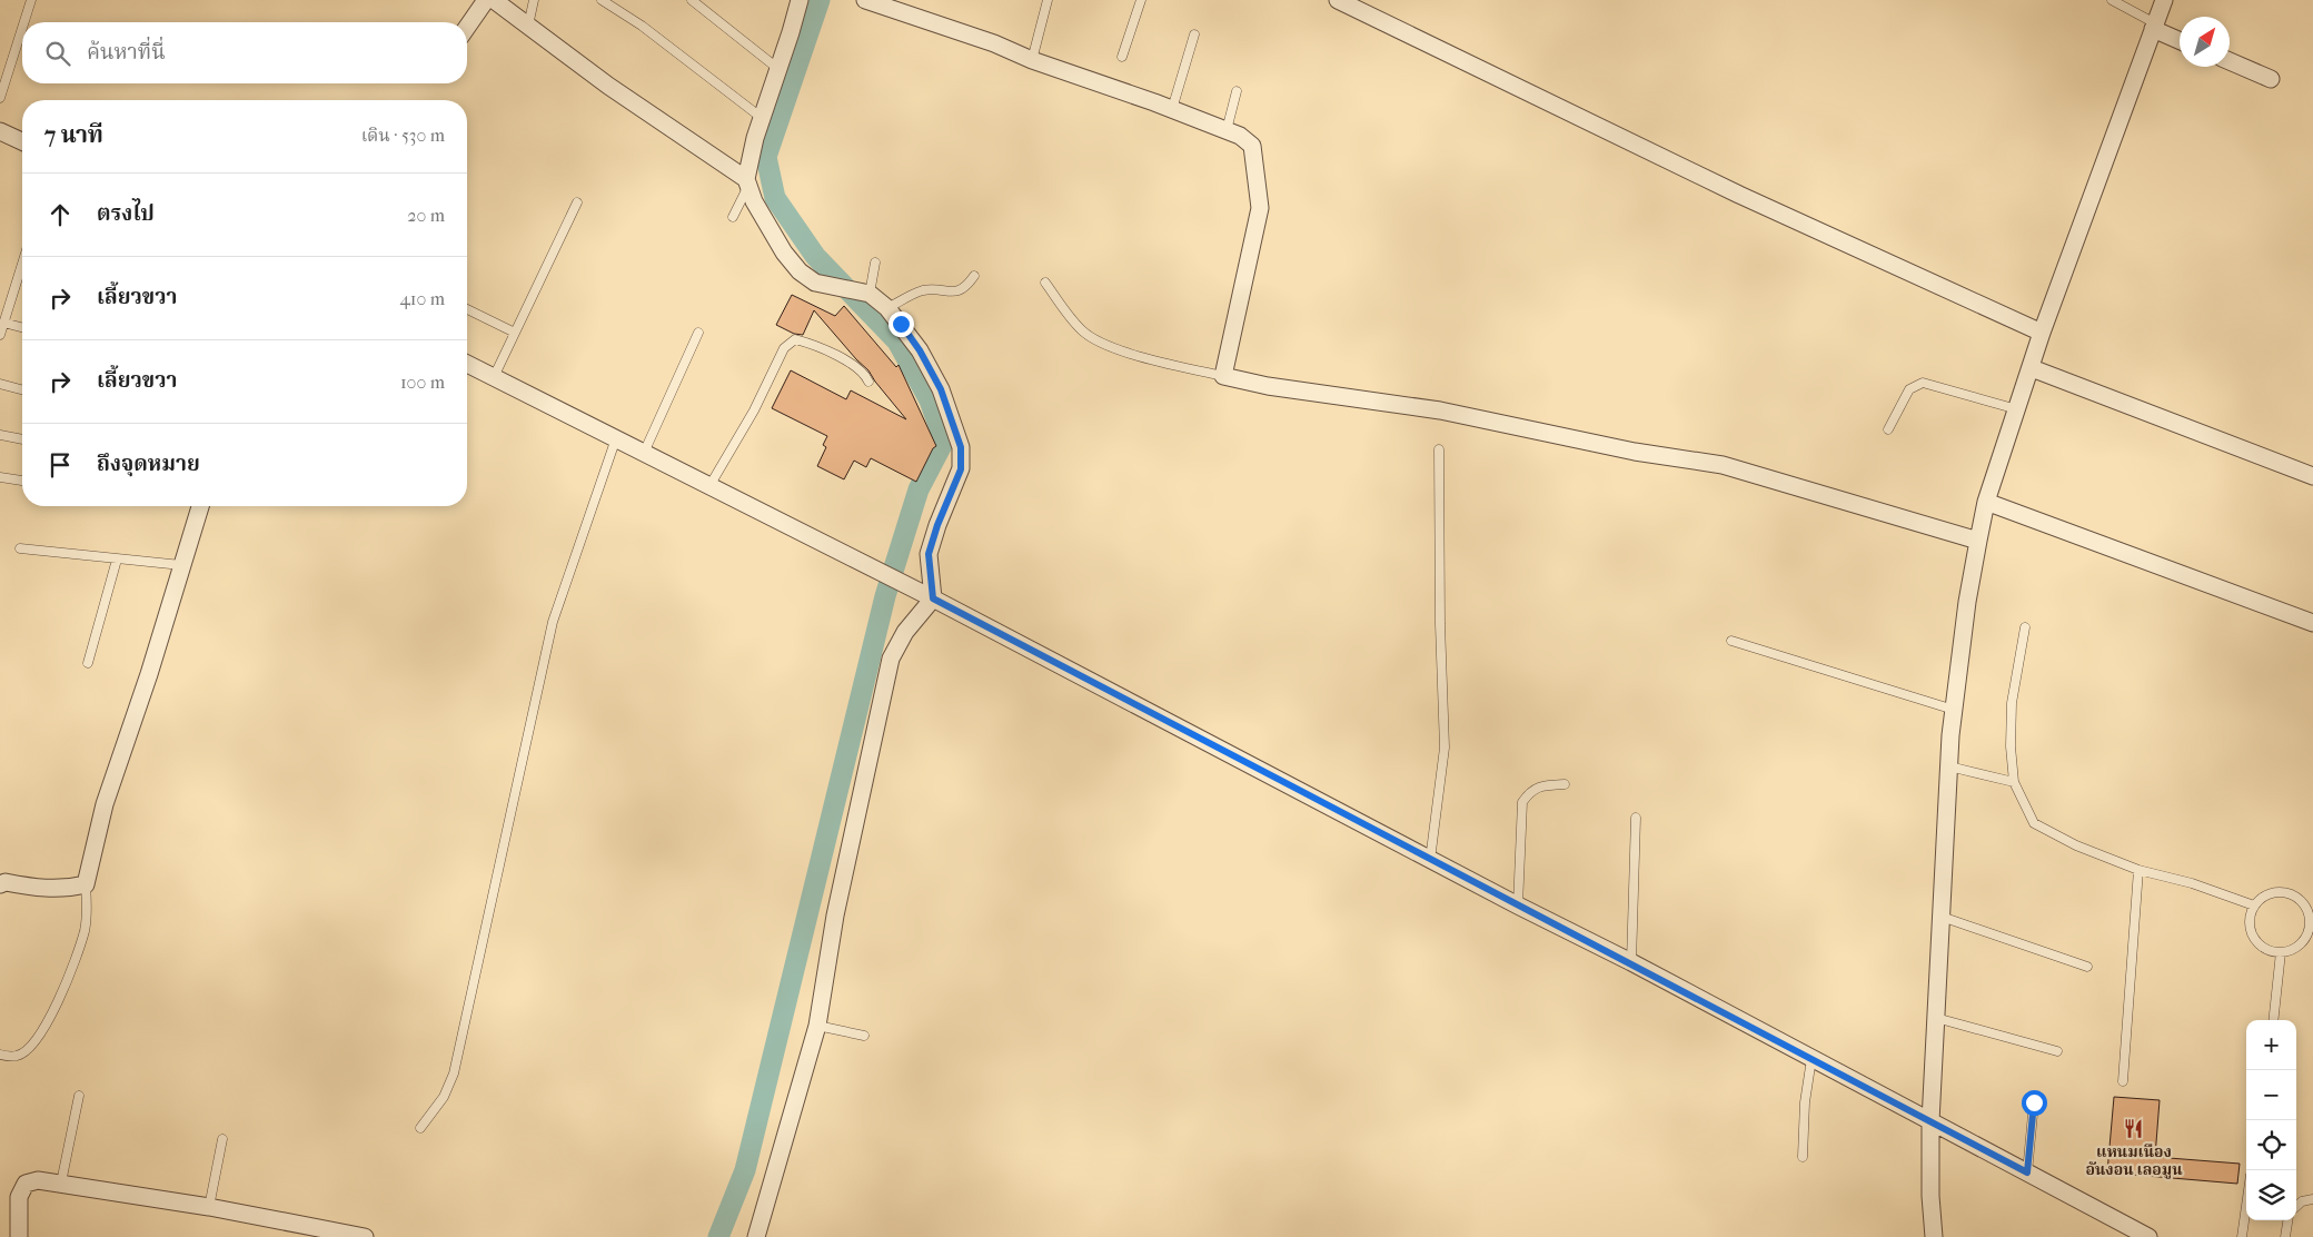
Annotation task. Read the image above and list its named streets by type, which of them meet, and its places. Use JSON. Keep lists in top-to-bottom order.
{
  "places": {
    "restaurant": ["แหนมเนือง อันงอน เลอมูน"]
  },
  "north": "top right",
  "page": {
    "search": "ค้นหาที่นี่",
    "heading": ["7 นาที", "เดิน · 530 m"],
    "list": [
      ["ตรงไป", "20 m"],
      ["เลี้ยวขวา", "410 m"],
      ["เลี้ยวขวา", "100 m"],
      "ถึงจุดหมาย"
    ],
    "map_buttons": ["+", "−"]
  }
}
